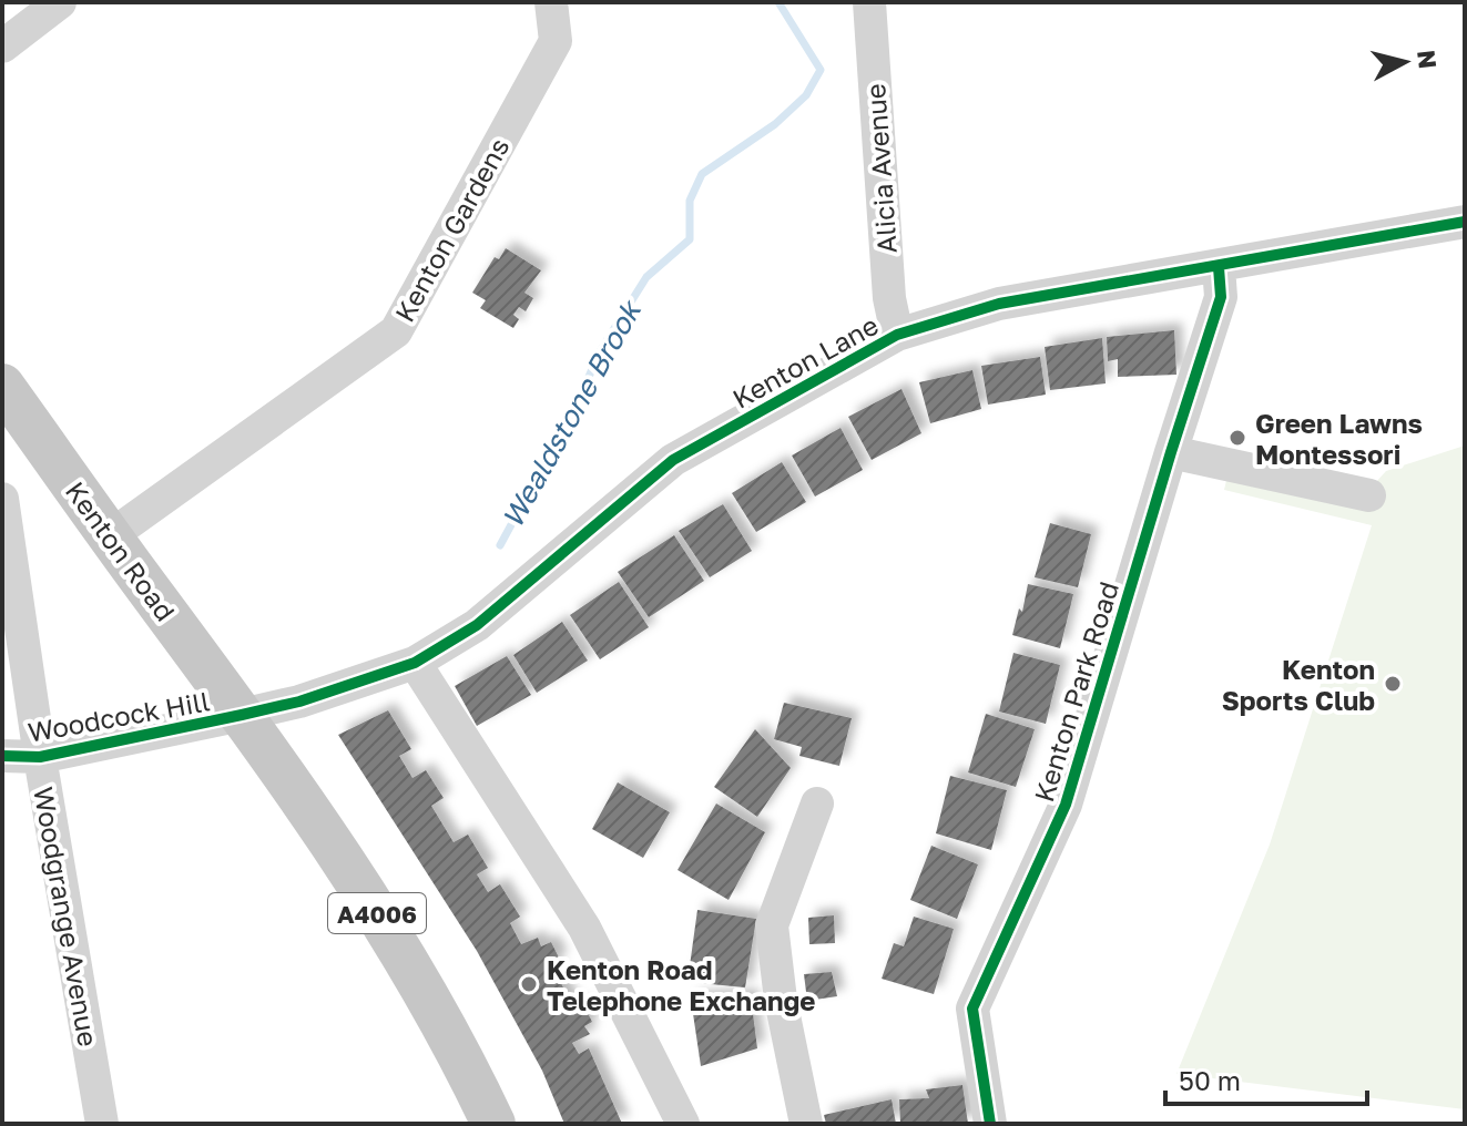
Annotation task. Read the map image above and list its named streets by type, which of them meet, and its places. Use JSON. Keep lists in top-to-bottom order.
{
  "streets": {
    "main road": ["Kenton Road", "A4006"],
    "street": [
      "Alicia Avenue",
      "Kenton Gardens",
      "Kenton Lane",
      "Kenton Park Road",
      "Woodcock Hill",
      "Woodgrange Avenue"
    ]
  },
  "crossings": [
    ["Alicia Avenue", "Kenton Lane"],
    ["Kenton Gardens", "Kenton Road"],
    ["Kenton Lane", "Kenton Road"],
    ["Kenton Lane", "Kenton Park Road"],
    ["Kenton Lane", "Woodcock Hill"],
    ["Kenton Lane", "A4006"],
    ["Kenton Road", "Woodcock Hill"],
    ["Kenton Road", "A4006"],
    ["Woodcock Hill", "A4006"],
    ["Woodcock Hill", "Woodgrange Avenue"]
  ],
  "water": ["Wealdstone Brook"],
  "places": ["Green Lawns Montessori", "Kenton Sports Club", "Kenton Road Telephone Exchange"],
  "scale_bar": "50 m",
  "north": "right"
}
